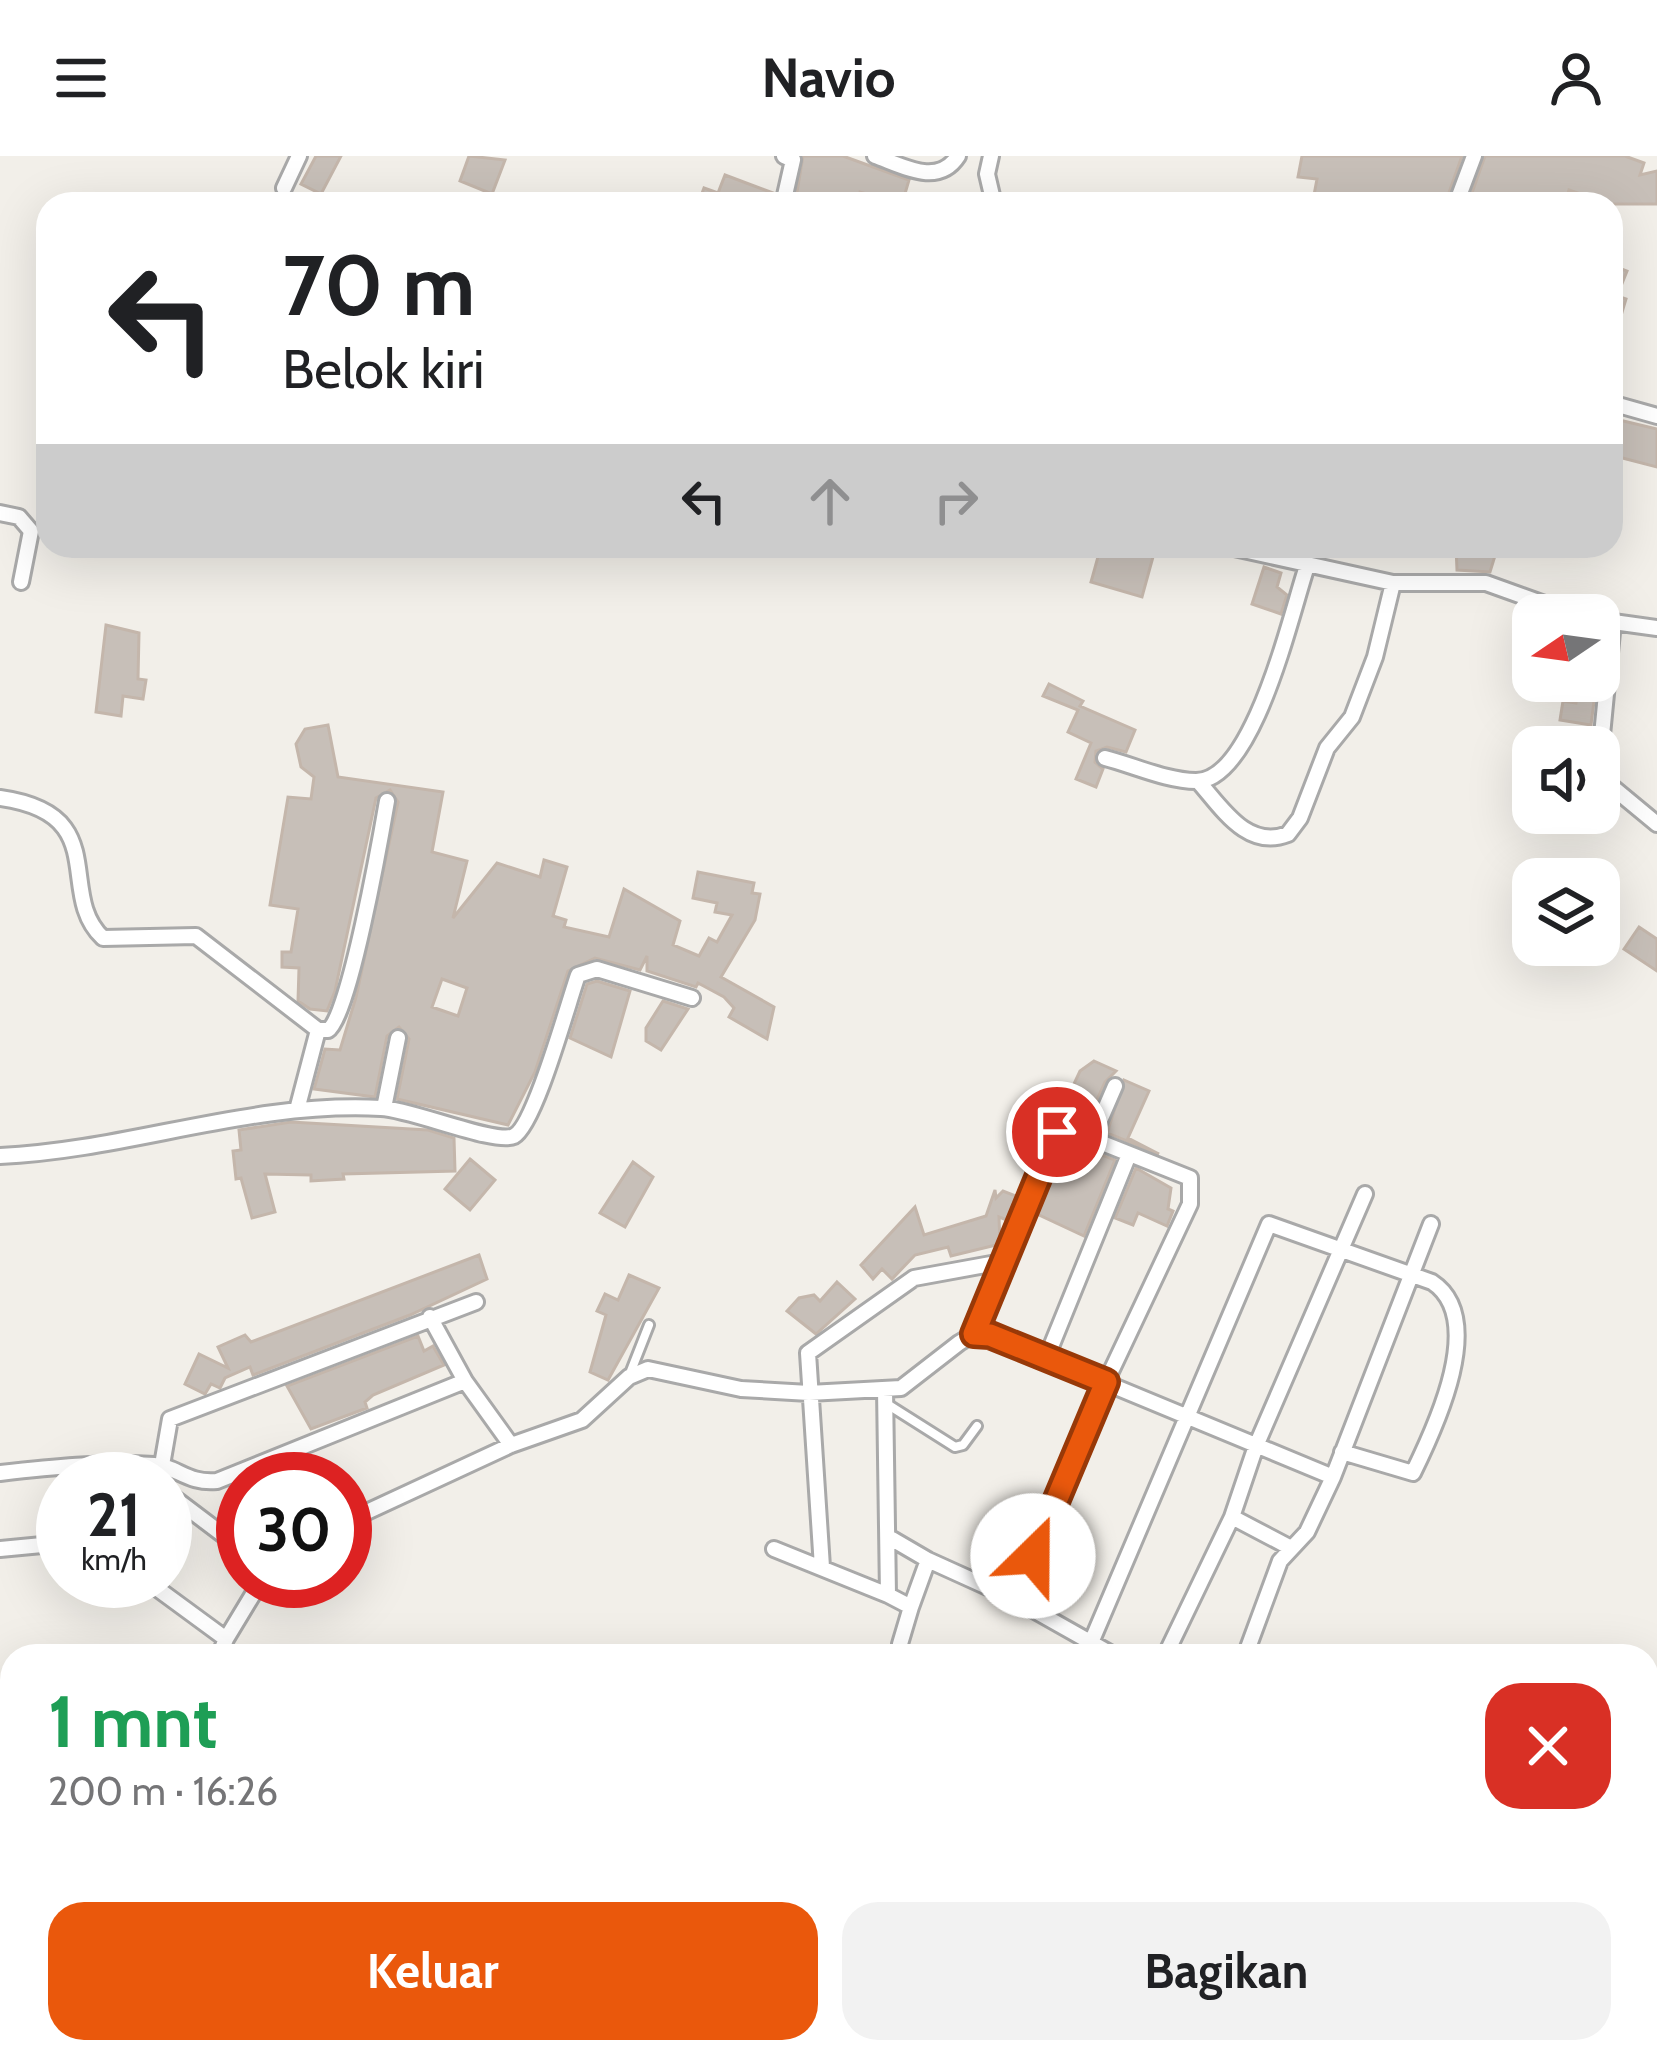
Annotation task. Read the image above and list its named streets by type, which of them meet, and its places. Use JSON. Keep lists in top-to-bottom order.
{
  "north": "left",
  "page": {
    "header": "Navio",
    "turn": ["70 m", "Belok kiri"],
    "speed": "21 km/h",
    "limit": "30",
    "heading": ["1 mnt", "200 m · 16:26"],
    "buttons": ["Keluar", "Bagikan"]
  }
}
